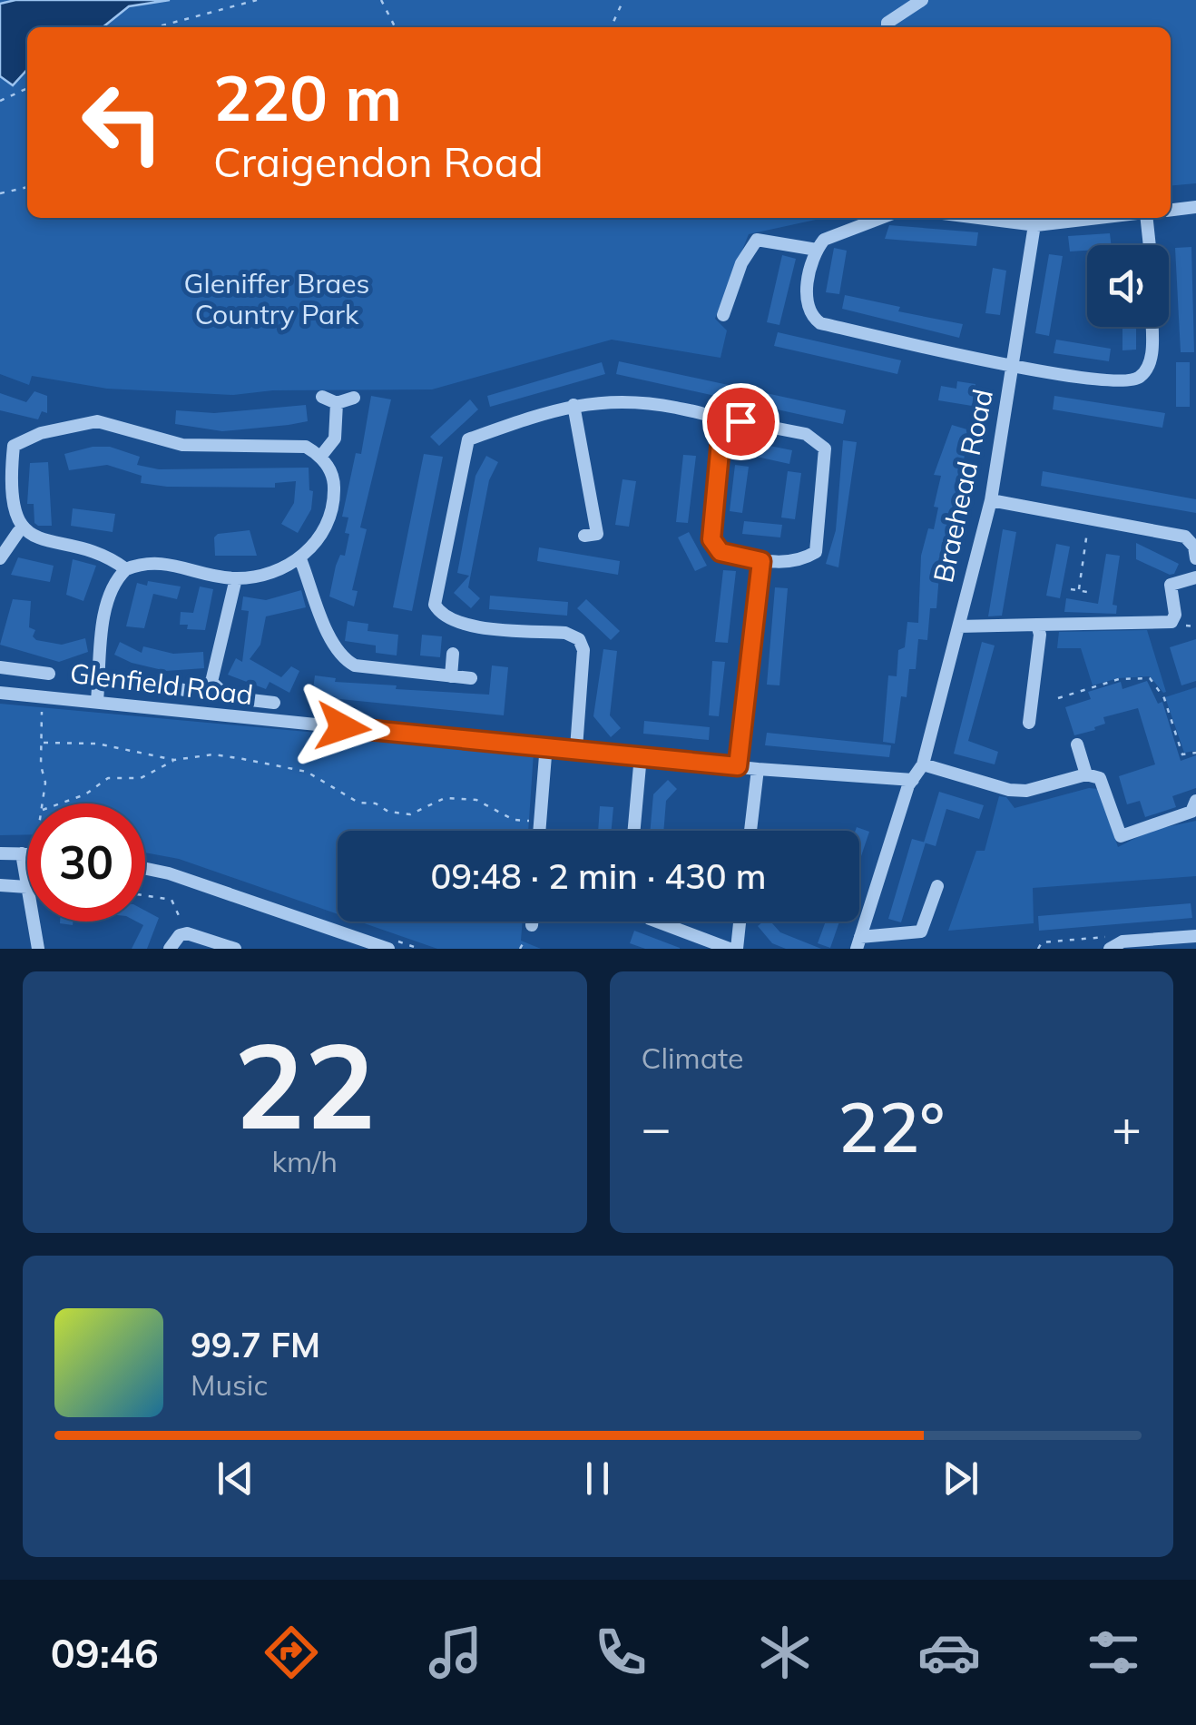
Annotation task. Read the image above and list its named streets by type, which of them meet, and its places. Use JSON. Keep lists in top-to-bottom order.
{
  "streets": {
    "street": ["Braehead Road", "Glenfield Road"]
  },
  "crossings": [
    ["Braehead Road", "Glenfield Road"]
  ],
  "parks": ["Gleniffer Braes Country Park"],
  "page": {
    "turn": ["220 m", "Craigendon Road"],
    "limit": "30",
    "trip": "09:48 · 2 min · 430 m",
    "tile": [
      ["22", "km/h"],
      "Climate"
    ],
    "heat": ["−", "22°", "+"],
    "song": ["99.7 FM", "Music"],
    "tabs": "09:46"
  }
}
